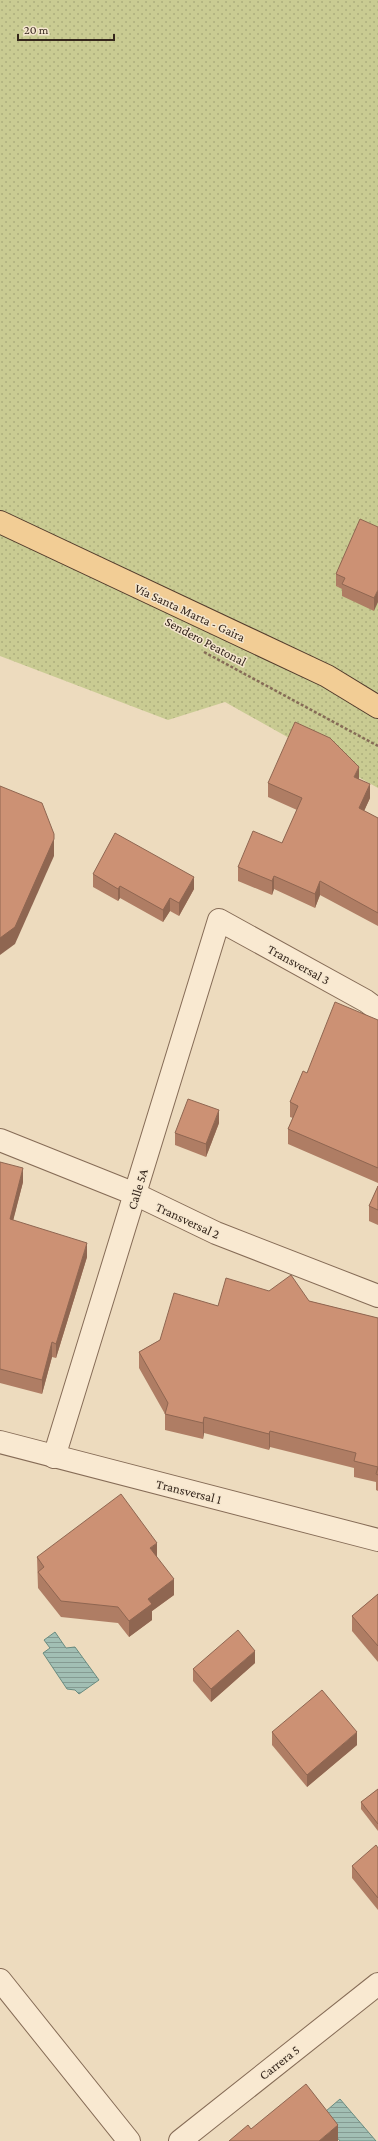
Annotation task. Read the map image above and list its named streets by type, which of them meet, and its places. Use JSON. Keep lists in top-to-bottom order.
{
  "streets": {
    "main road": ["Vía Santa Marta - Gaira"],
    "street": [
      "Transversal 3",
      "Calle 5A",
      "Transversal 2",
      "Transversal 1",
      "Carrera 5"
    ],
    "path": ["Sendero Peatonal"]
  },
  "crossings": [
    ["Transversal 3", "Calle 5A"],
    ["Calle 5A", "Transversal 2"],
    ["Calle 5A", "Transversal 1"]
  ],
  "scale_bar": "20 m"
}
